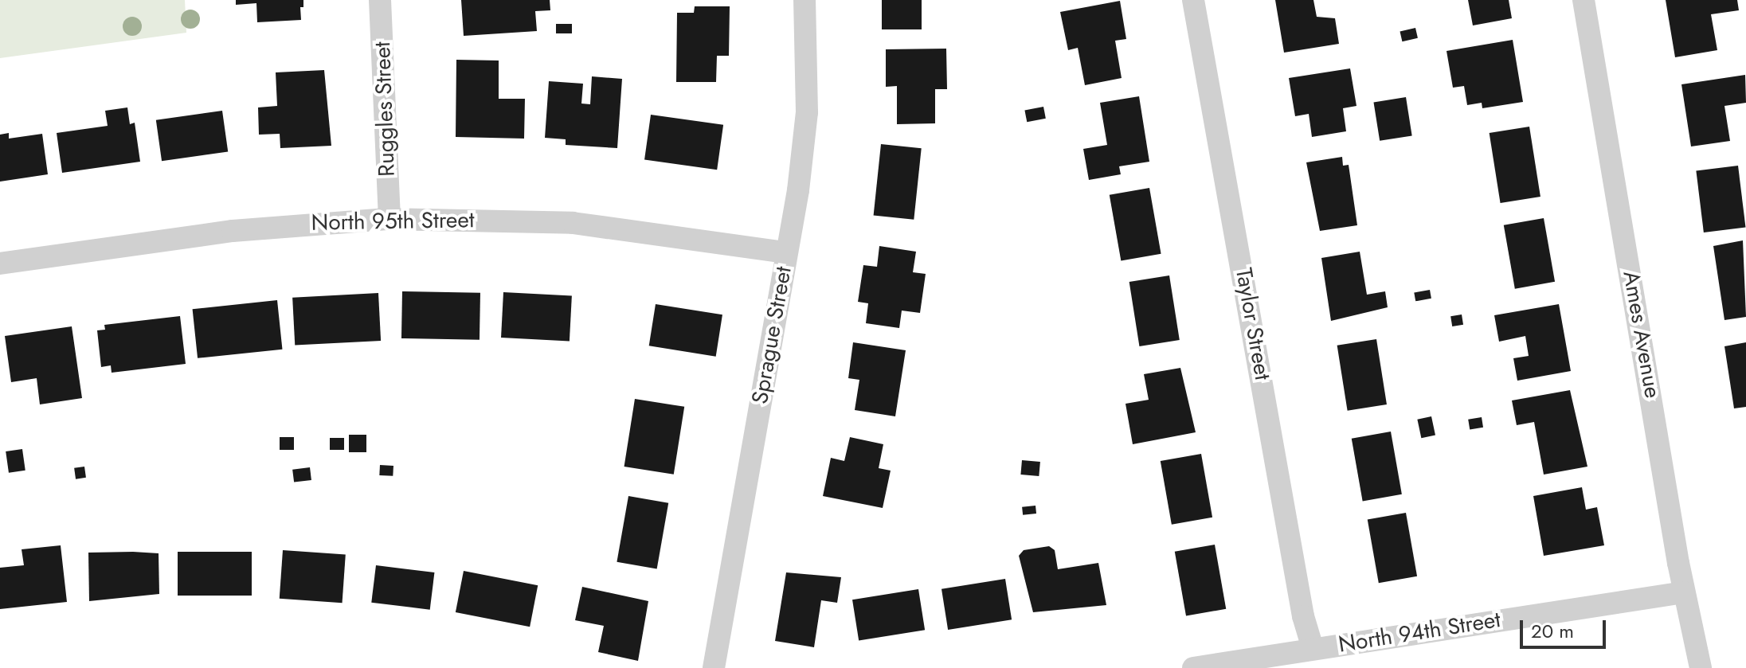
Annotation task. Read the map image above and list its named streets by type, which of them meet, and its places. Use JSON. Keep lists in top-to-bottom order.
{
  "streets": {
    "street": [
      "Ruggles Street",
      "North 95th Street",
      "Taylor Street",
      "Ames Avenue",
      "Sprague Street",
      "North 94th Street"
    ]
  },
  "crossings": [
    ["Ruggles Street", "North 95th Street"],
    ["North 95th Street", "Sprague Street"],
    ["Taylor Street", "North 94th Street"],
    ["Ames Avenue", "North 94th Street"]
  ],
  "scale_bar": "20 m"
}
